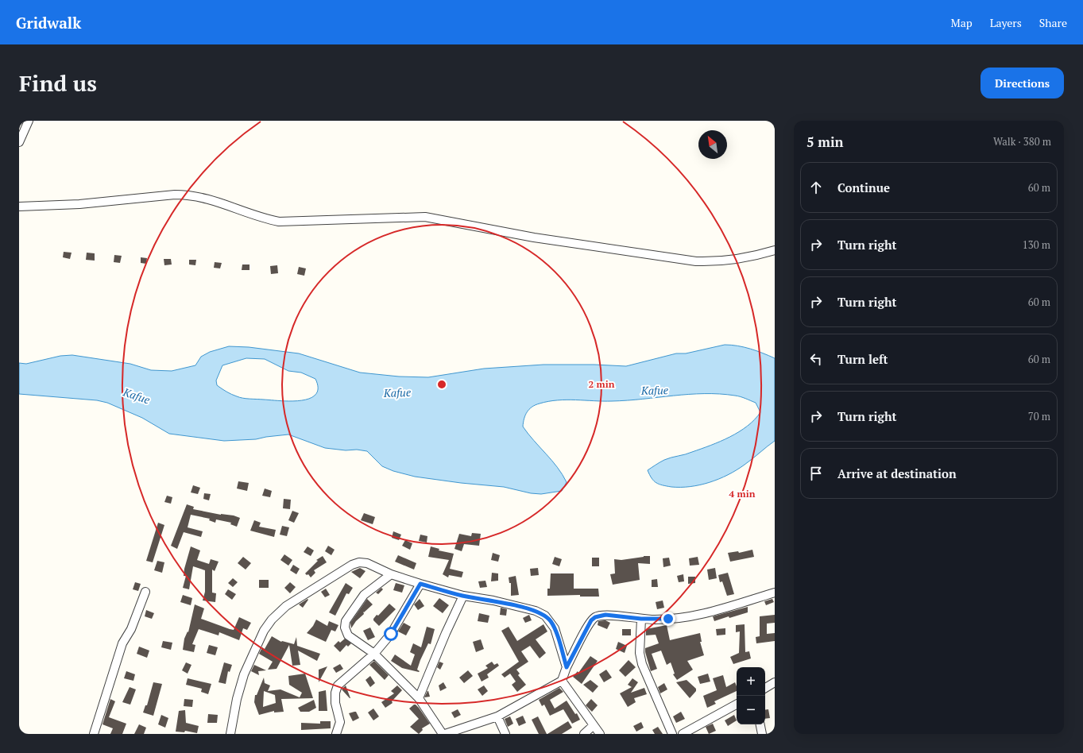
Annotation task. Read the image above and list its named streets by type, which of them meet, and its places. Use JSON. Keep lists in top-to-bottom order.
{
  "water": ["Kafue"],
  "north": "top left",
  "page": {
    "header": "Gridwalk",
    "nav": ["Map", "Layers", "Share"],
    "buttons": "Directions",
    "title": "Find us",
    "heading": ["5 min", "Walk · 380 m"],
    "list": [
      ["Continue", "60 m"],
      ["Turn right", "130 m"],
      ["Turn right", "60 m"],
      ["Turn left", "60 m"],
      ["Turn right", "70 m"],
      "Arrive at destination"
    ],
    "map_buttons": ["+", "−"]
  },
  "rings": ["2 min", "4 min"]
}
